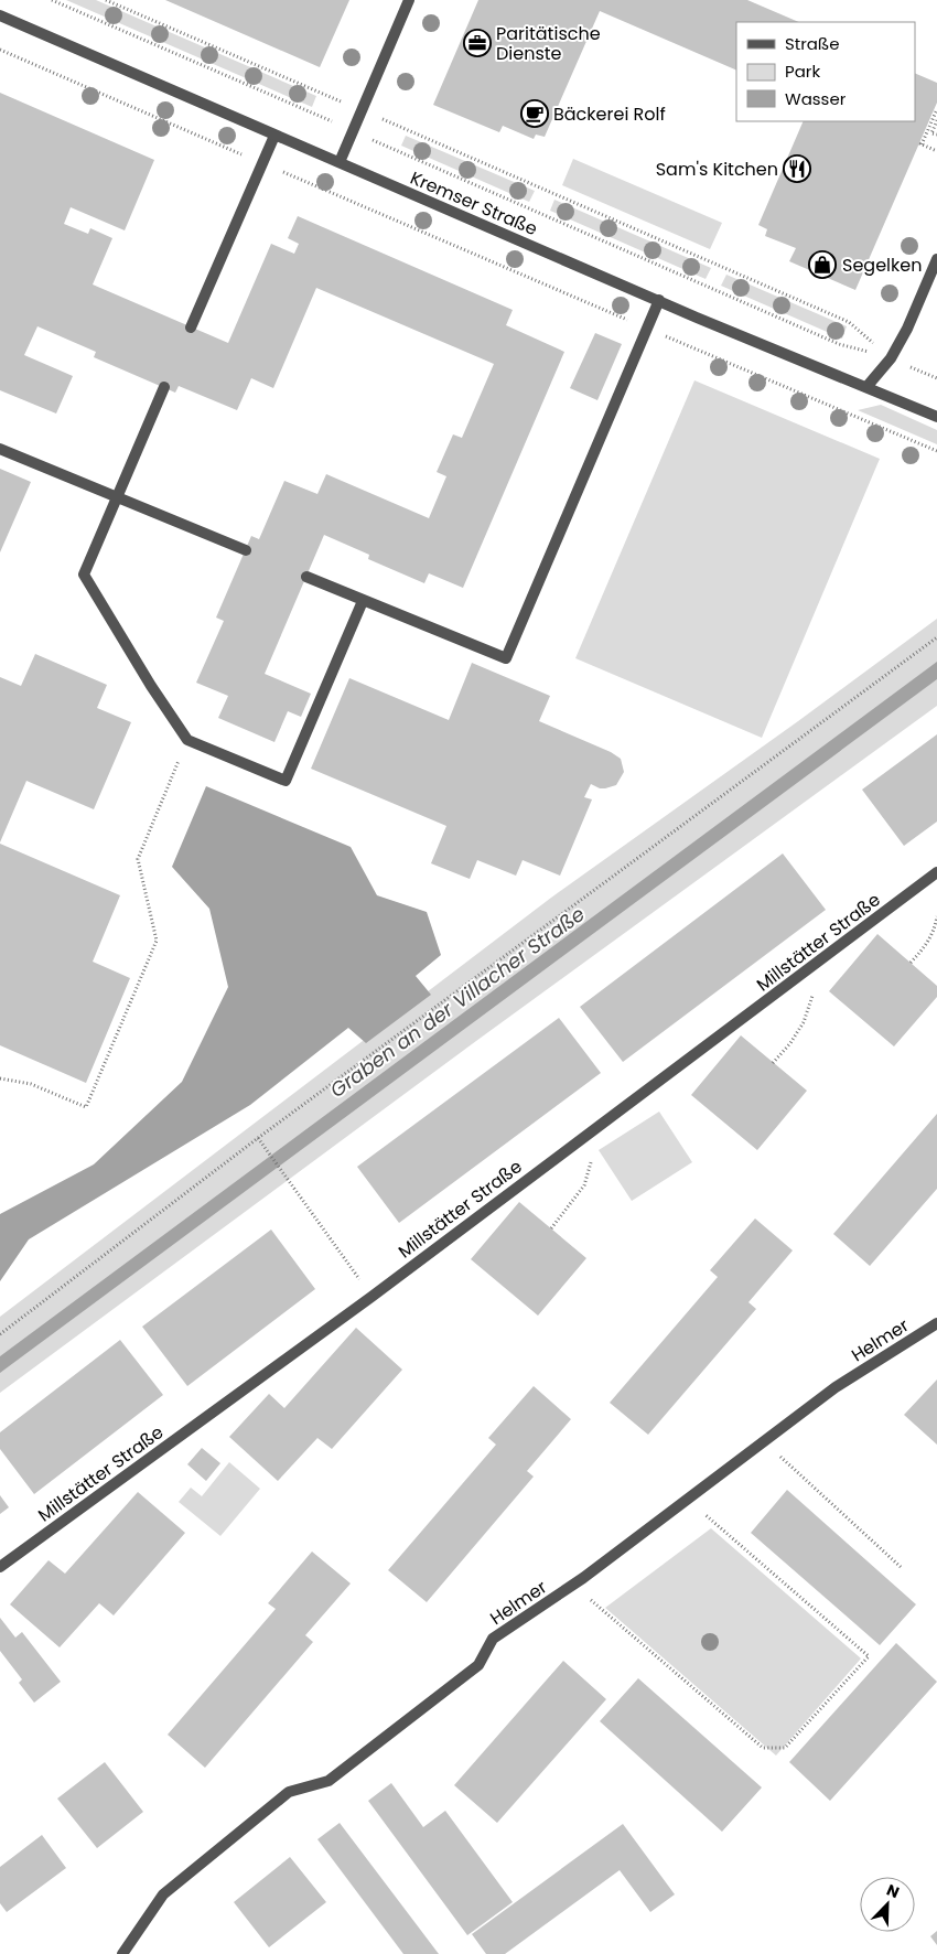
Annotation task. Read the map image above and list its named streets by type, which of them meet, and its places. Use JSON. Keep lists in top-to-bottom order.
{
  "streets": {
    "street": ["Kremser Straße", "Millstätter Straße", "Helmer"]
  },
  "water": ["Graben an der Villacher Straße"],
  "places": {
    "office": ["Paritätische Dienste"],
    "cafe": ["Bäckerei Rolf"],
    "restaurant": ["Sam's Kitchen"],
    "shop": ["Segelken"]
  },
  "legend": ["Straße", "Park", "Wasser"],
  "north": "top right"
}
